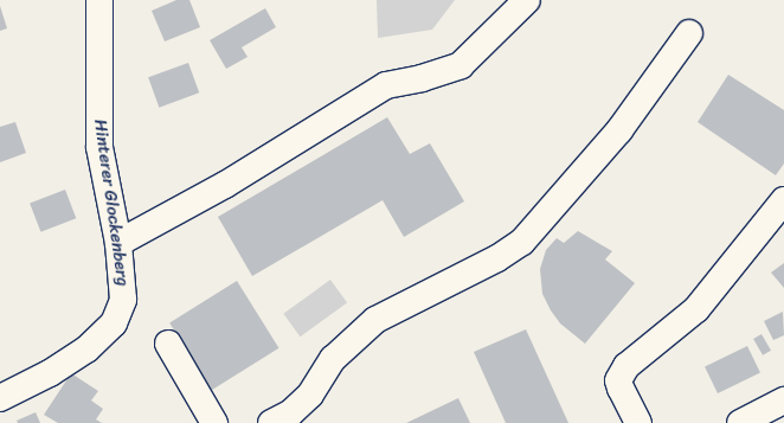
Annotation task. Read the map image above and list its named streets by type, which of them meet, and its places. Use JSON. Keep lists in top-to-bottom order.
{
  "streets": {
    "street": ["Hinterer Glockenberg"]
  }
}
